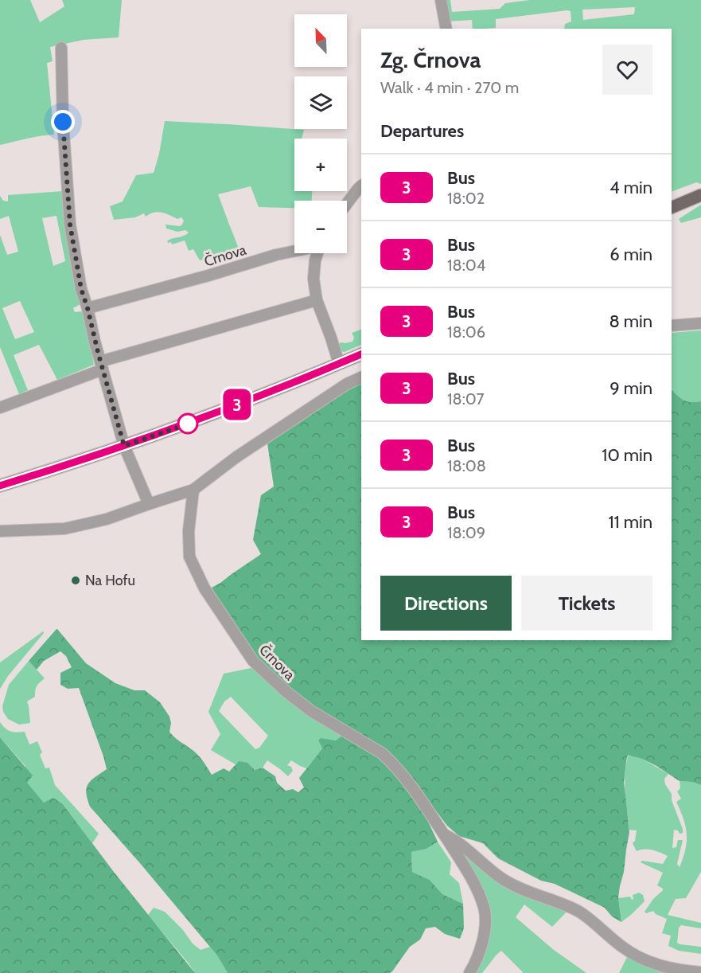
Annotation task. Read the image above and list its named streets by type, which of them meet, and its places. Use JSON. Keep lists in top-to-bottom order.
{
  "streets": {
    "street": ["Črnova"]
  },
  "places": ["Na Hofu"],
  "lines": ["bus line 3"],
  "north": "top left",
  "page": {
    "on_map": "3",
    "map_buttons": ["+", "−"],
    "heading": [
      ["Zg. Črnova", "Walk · 4 min · 270 m"],
      "Departures"
    ],
    "list": [
      {
        "mark": "3",
        "name": "Bus",
        "note": "18:02",
        "value": "4 min"
      },
      {
        "mark": "3",
        "name": "Bus",
        "note": "18:04",
        "value": "6 min"
      },
      {
        "mark": "3",
        "name": "Bus",
        "note": "18:06",
        "value": "8 min"
      },
      {
        "mark": "3",
        "name": "Bus",
        "note": "18:07",
        "value": "9 min"
      },
      {
        "mark": "3",
        "name": "Bus",
        "note": "18:08",
        "value": "10 min"
      },
      {
        "mark": "3",
        "name": "Bus",
        "note": "18:09",
        "value": "11 min"
      }
    ],
    "buttons": ["Directions", "Tickets"]
  }
}
